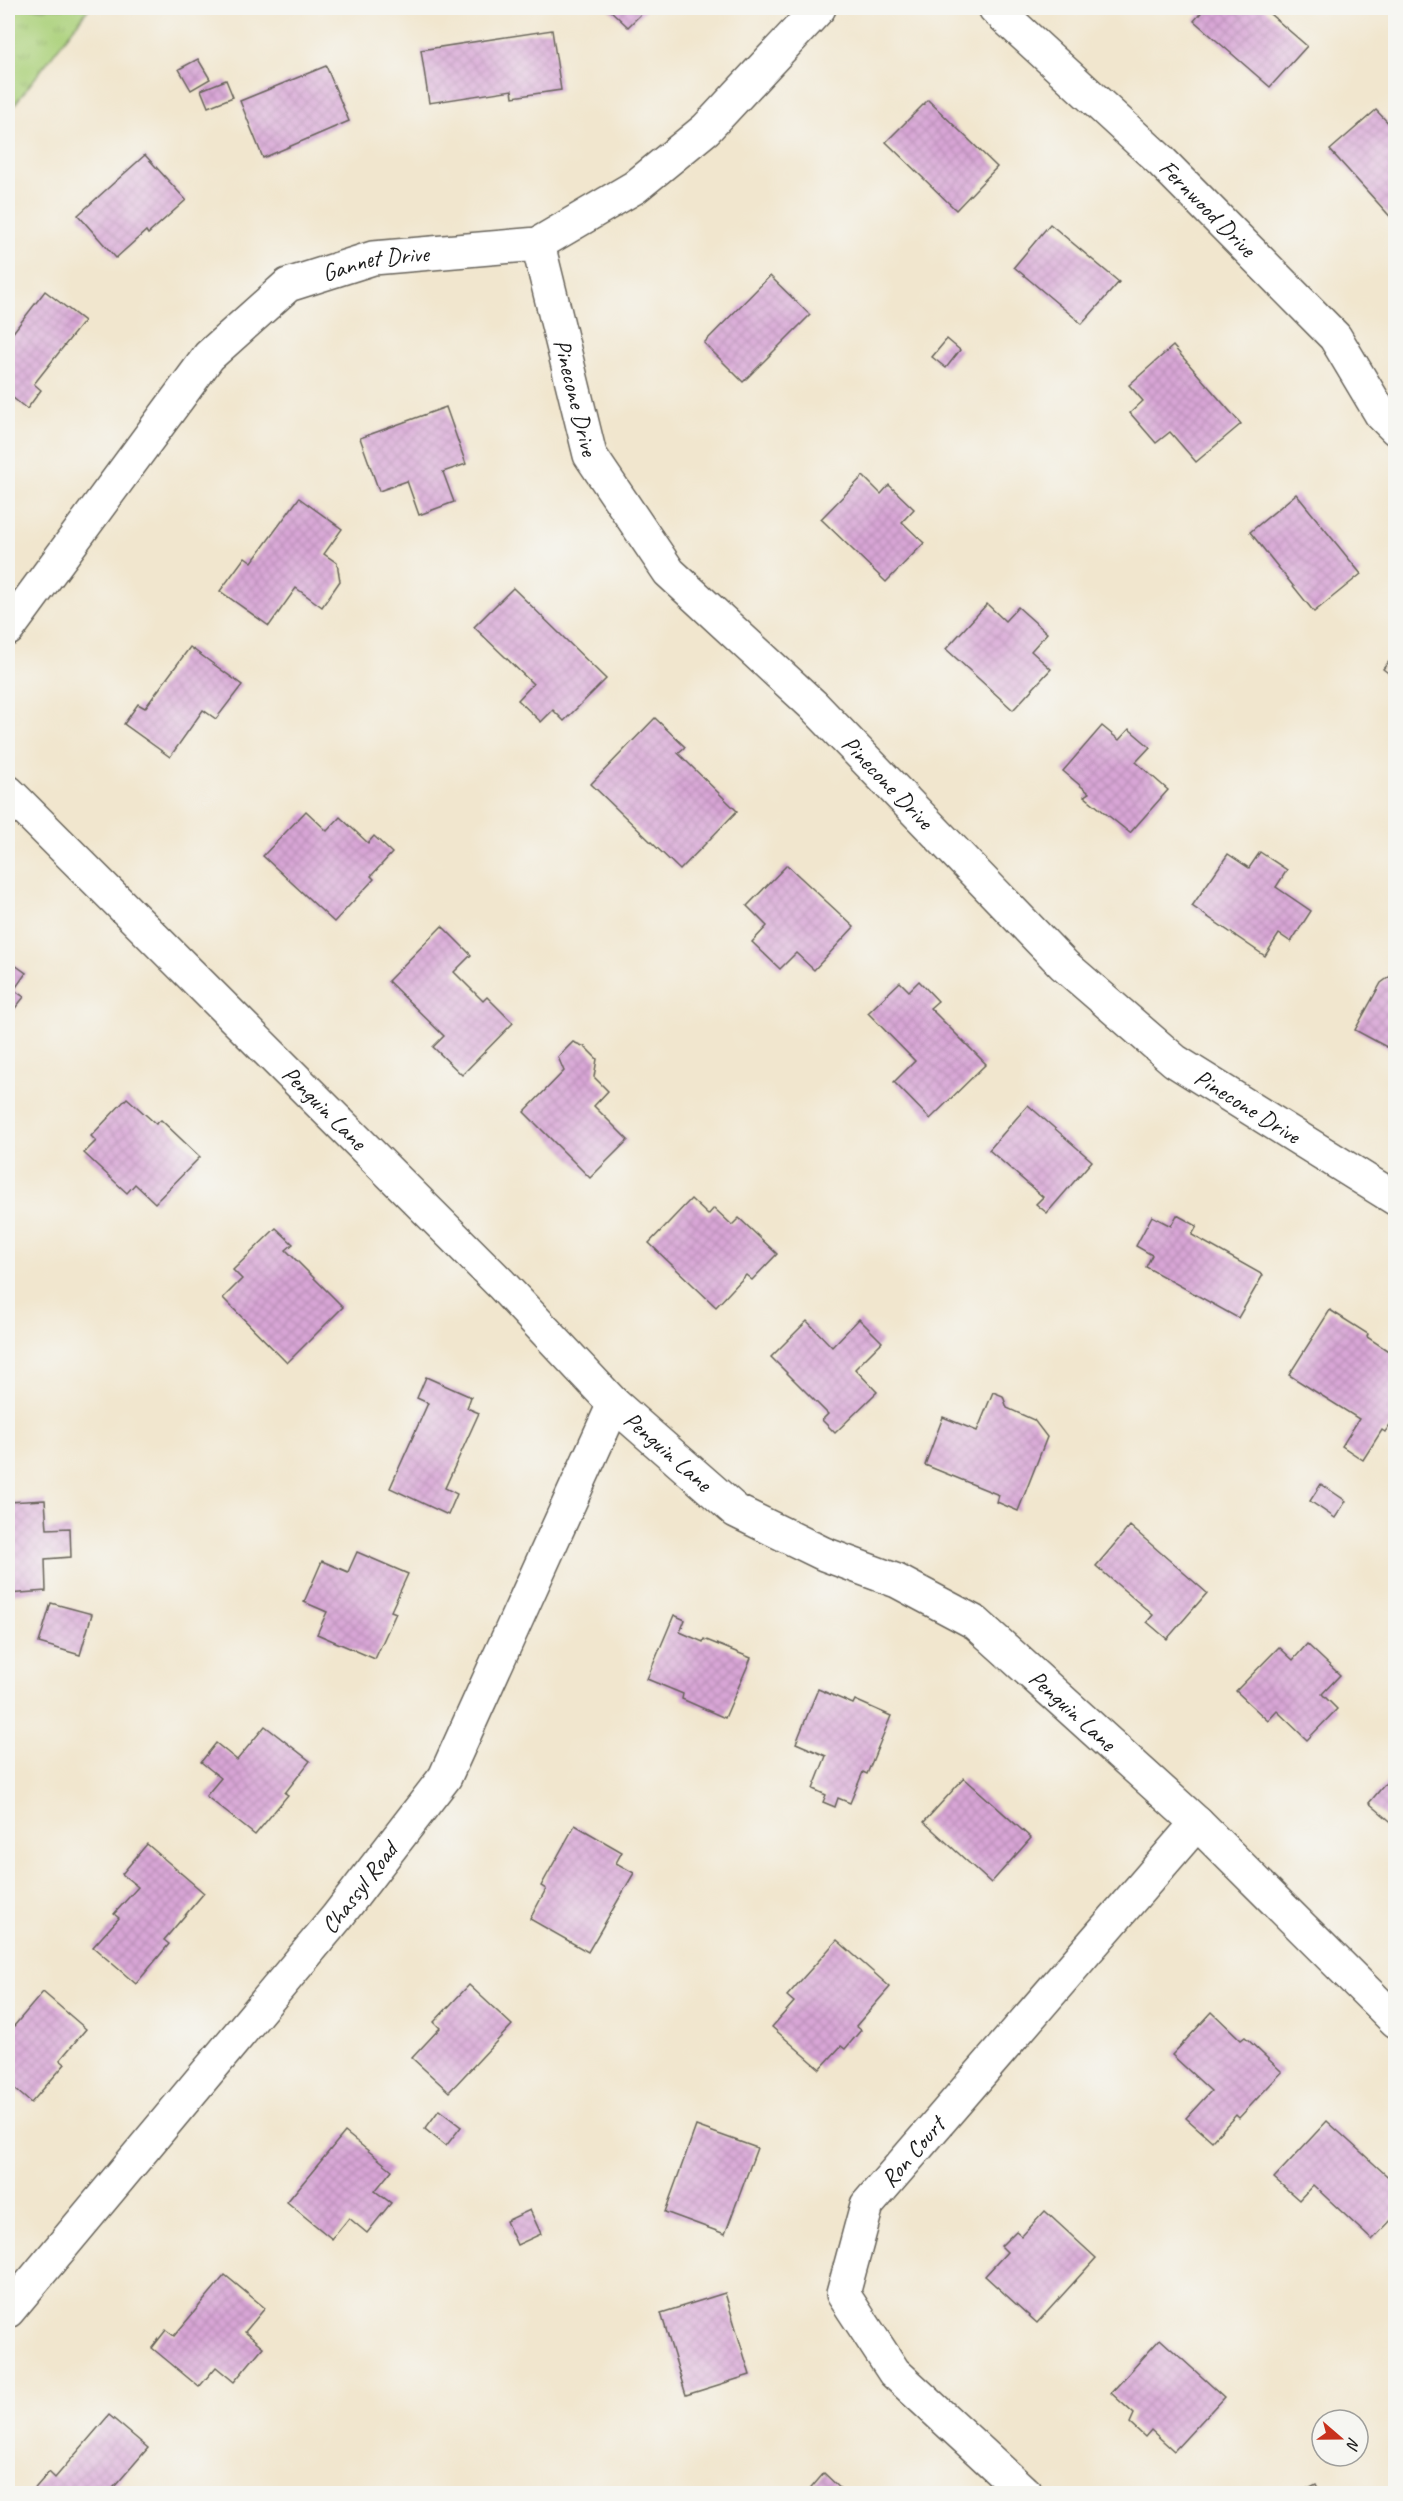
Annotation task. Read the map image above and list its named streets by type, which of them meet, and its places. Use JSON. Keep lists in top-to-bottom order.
{
  "streets": {
    "street": [
      "Fernwood Drive",
      "Gannet Drive",
      "Pinecone Drive",
      "Penguin Lane",
      "Chassyl Road",
      "Ron Court"
    ]
  },
  "crossings": [
    ["Gannet Drive", "Pinecone Drive"],
    ["Penguin Lane", "Chassyl Road"],
    ["Penguin Lane", "Ron Court"]
  ],
  "north": "right"
}
